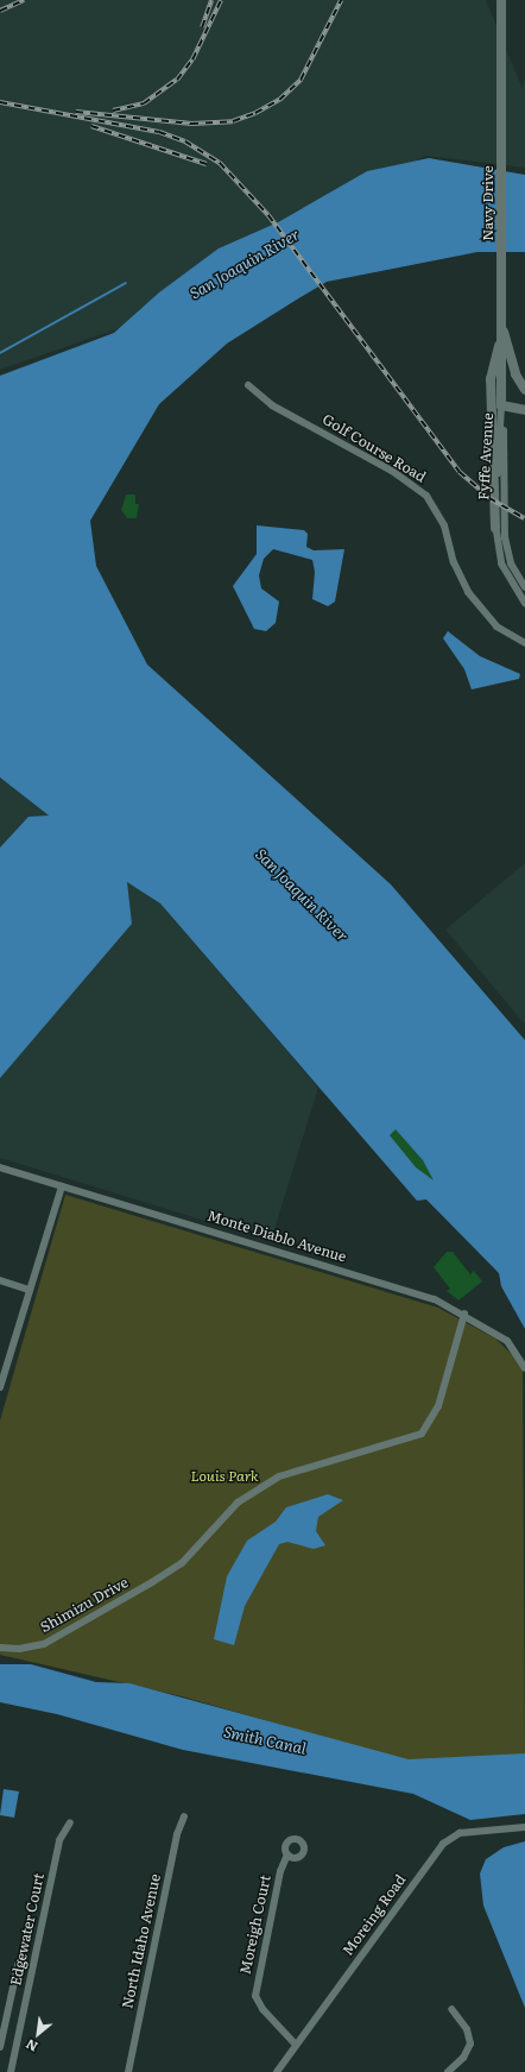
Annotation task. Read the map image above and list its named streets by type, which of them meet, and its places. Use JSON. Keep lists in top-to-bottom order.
{
  "streets": {
    "street": [
      "Navy Drive",
      "Golf Course Road",
      "Fyffe Avenue",
      "Monte Diablo Avenue",
      "Shimizu Drive",
      "Moreing Road",
      "Moreigh Court",
      "Edgewater Court",
      "North Idaho Avenue"
    ]
  },
  "crossings": [
    ["Navy Drive", "Fyffe Avenue"],
    ["Monte Diablo Avenue", "Shimizu Drive"],
    ["Moreing Road", "Moreigh Court"]
  ],
  "water": ["San Joaquin River", "Smith Canal"],
  "parks": ["Louis Park"],
  "north": "bottom left"
}
